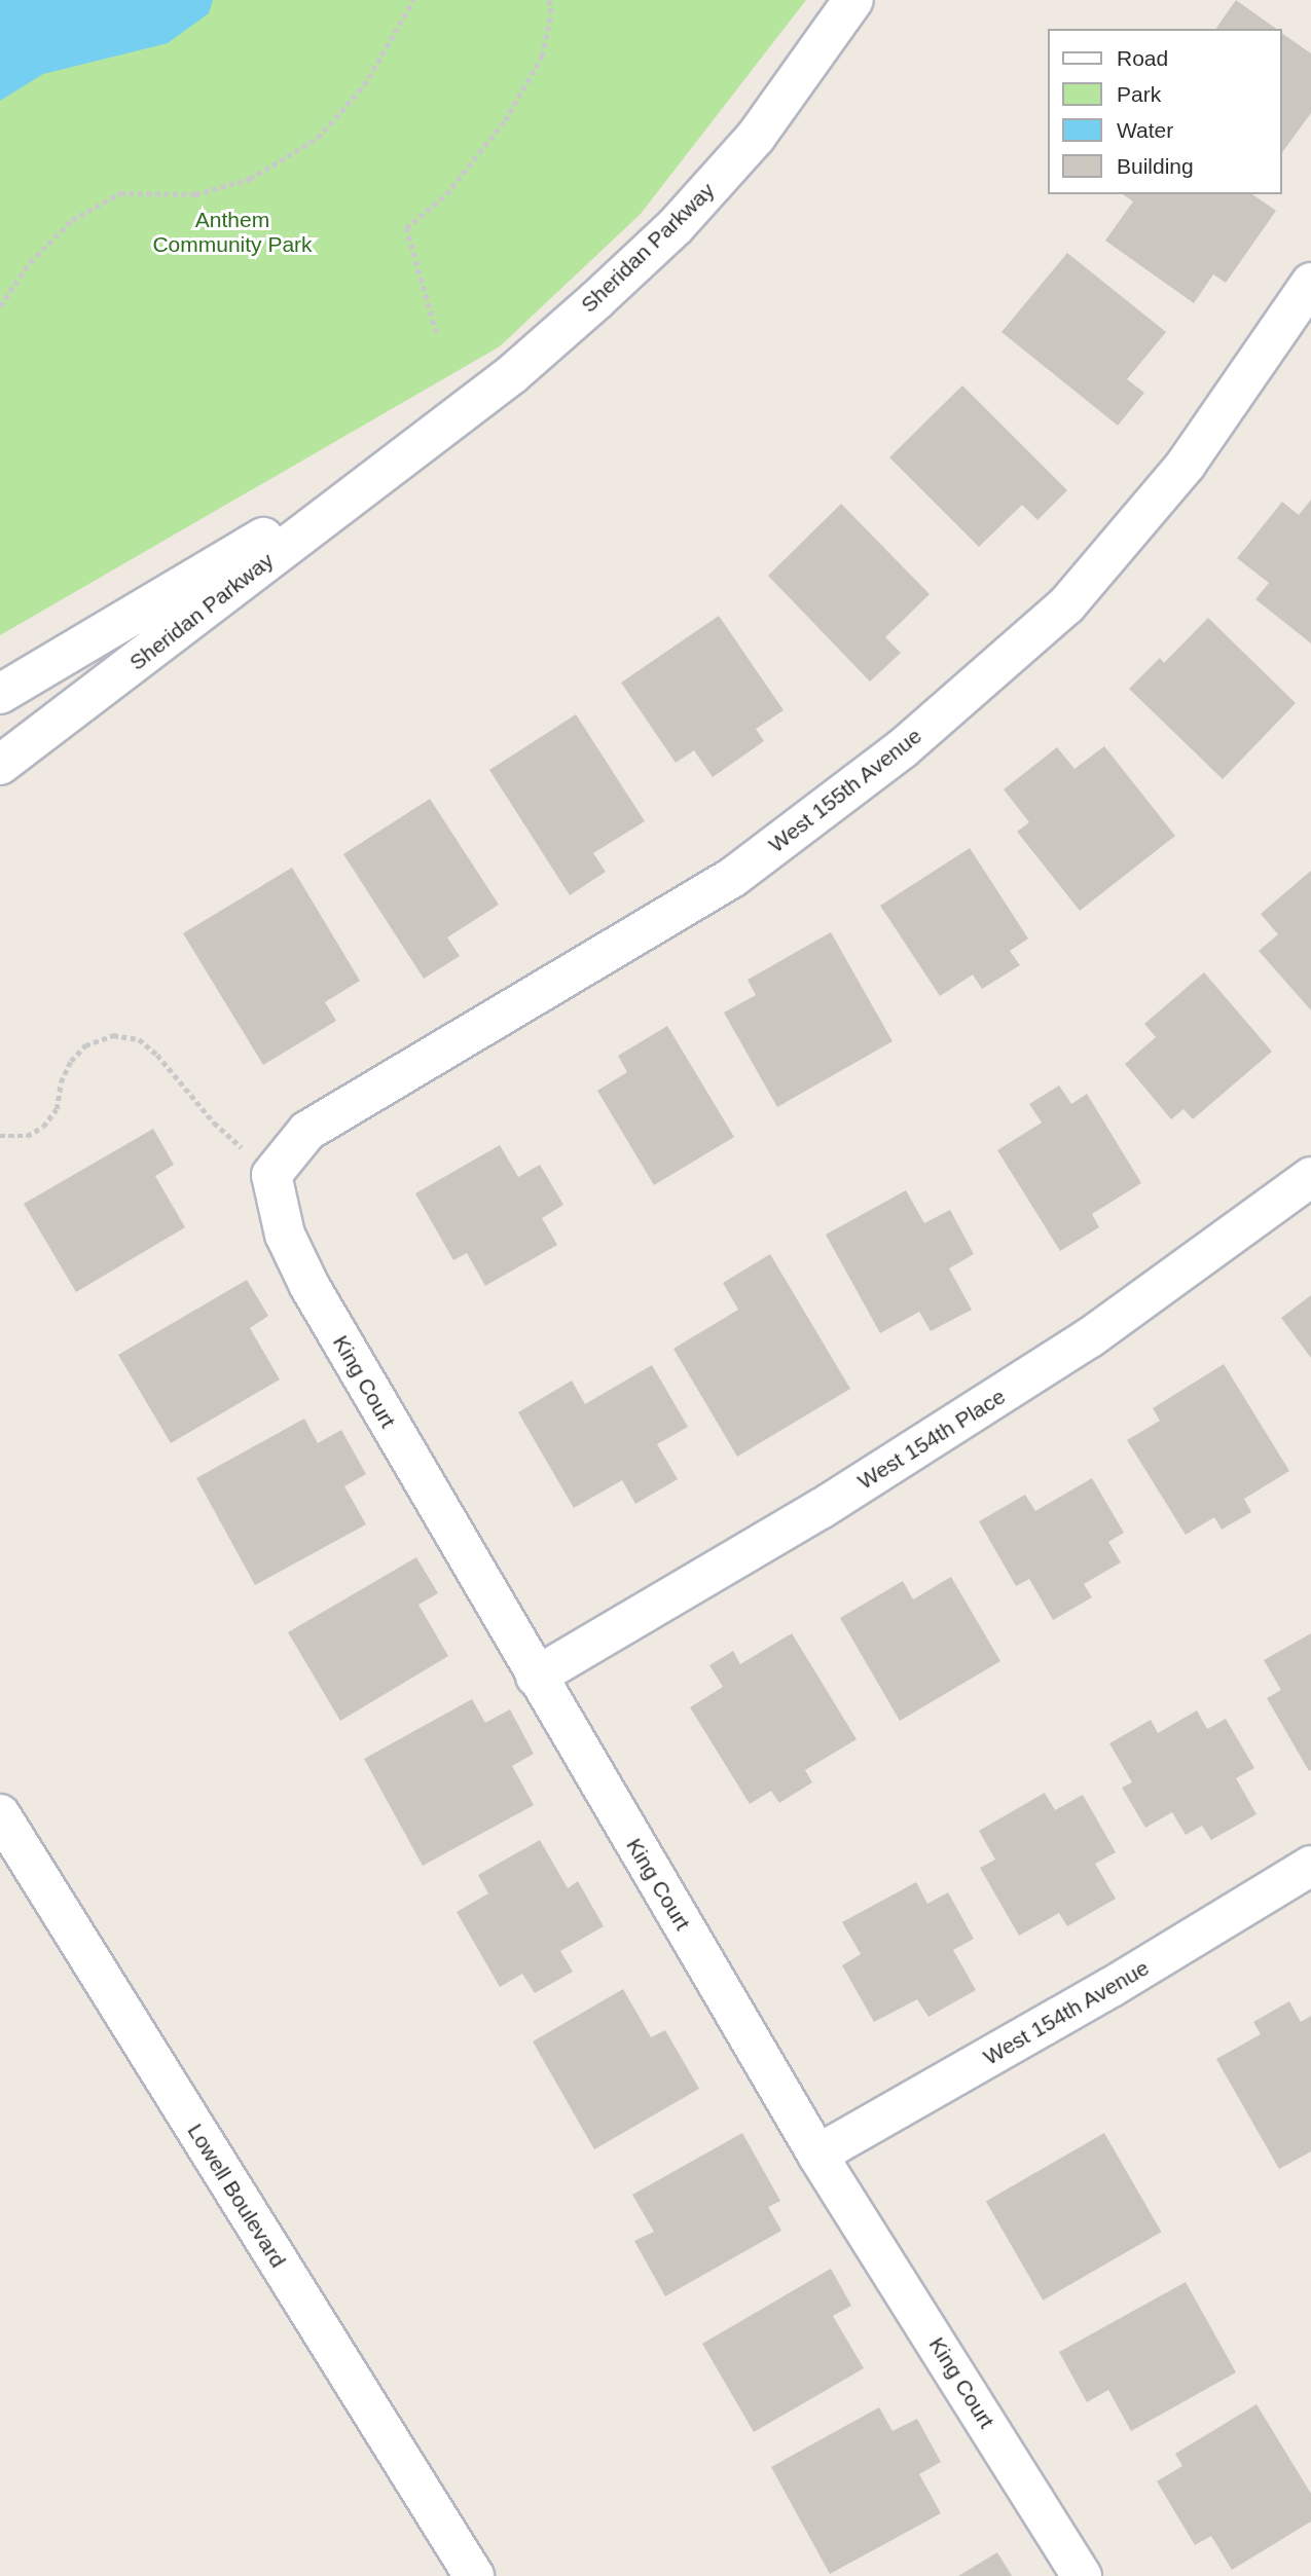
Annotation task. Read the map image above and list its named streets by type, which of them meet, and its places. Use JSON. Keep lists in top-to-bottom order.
{
  "streets": {
    "street": [
      "Sheridan Parkway",
      "West 155th Avenue",
      "King Court",
      "West 154th Place",
      "West 154th Avenue",
      "Lowell Boulevard"
    ]
  },
  "crossings": [
    ["West 155th Avenue", "King Court"],
    ["King Court", "West 154th Place"],
    ["King Court", "West 154th Avenue"]
  ],
  "parks": ["Anthem Community Park"],
  "legend": [
    "Road",
    "Park",
    "Water",
    "Building"
  ]
}
